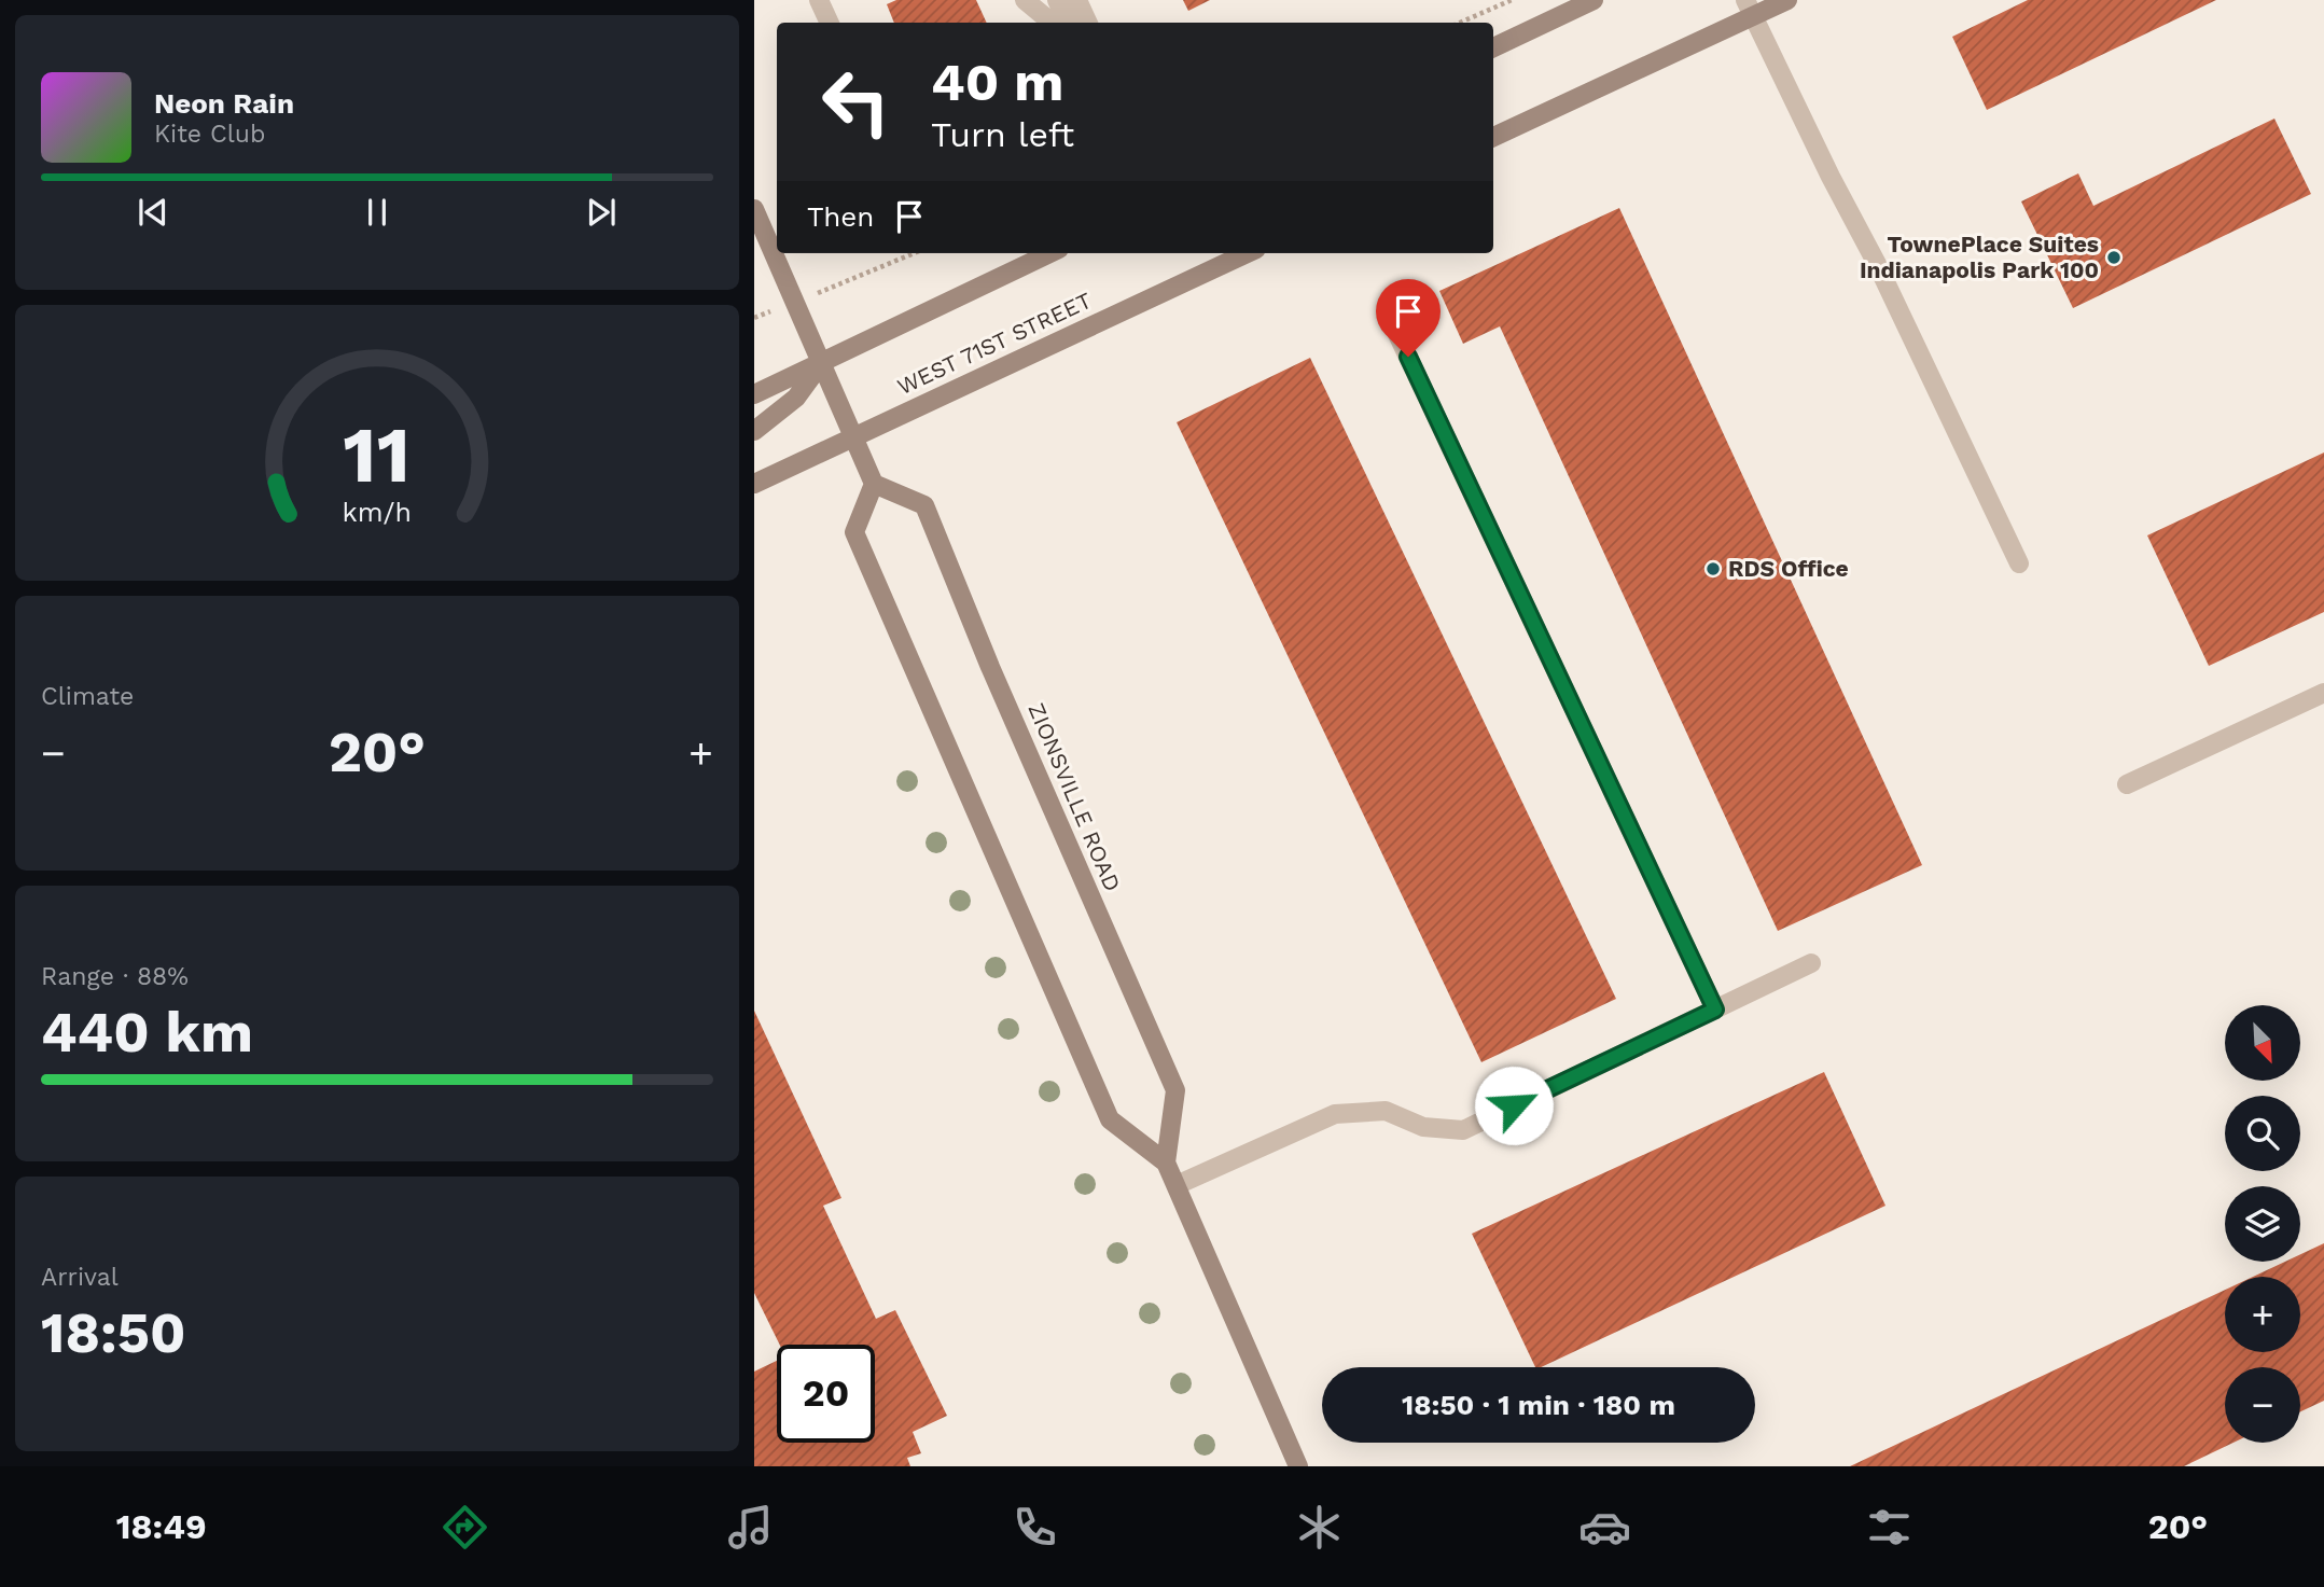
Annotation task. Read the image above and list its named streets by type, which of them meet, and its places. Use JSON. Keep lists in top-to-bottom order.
{
  "streets": {
    "main road": ["WEST 71ST STREET", "ZIONSVILLE ROAD"]
  },
  "places": ["TownePlace Suites Indianapolis Park 100", "RDS Office"],
  "north": "bottom right",
  "page": {
    "turn": ["40 m", "Turn left"],
    "song": ["Neon Rain", "Kite Club"],
    "then": "Then",
    "tile": [
      "Climate",
      ["Range · 88%", "440 km"],
      ["Arrival", "18:50"]
    ],
    "heat": ["−", "20°", "+"],
    "map_buttons": ["+", "−"],
    "limit": "20",
    "trip": "18:50 · 1 min · 180 m",
    "tabs": ["18:49", "20°"],
    "gauge": ["11", "km/h"]
  }
}
